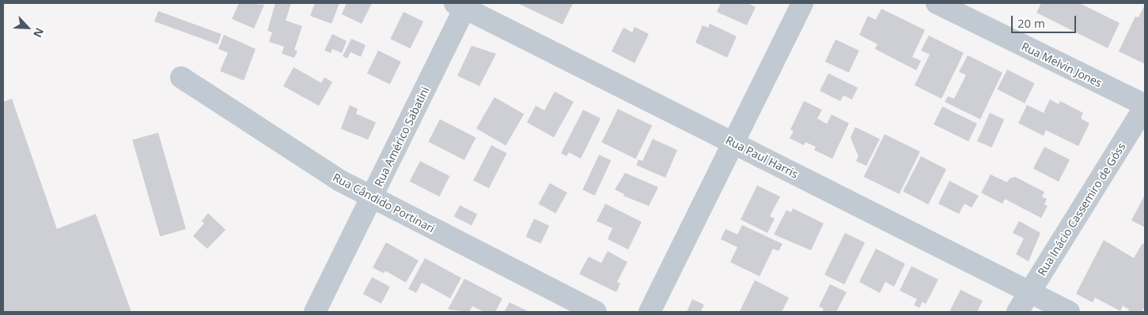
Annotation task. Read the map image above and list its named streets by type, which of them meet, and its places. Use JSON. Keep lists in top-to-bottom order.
{
  "streets": {
    "street": [
      "Rua Melvin Jones",
      "Rua Américo Sabatini",
      "Rua Paul Harris",
      "Rua Cândido Portinari",
      "Rua Inácio Cassemiro de Góss"
    ]
  },
  "crossings": [
    ["Rua Melvin Jones", "Rua Inácio Cassemiro de Góss"],
    ["Rua Américo Sabatini", "Rua Paul Harris"],
    ["Rua Américo Sabatini", "Rua Cândido Portinari"],
    ["Rua Paul Harris", "Rua Inácio Cassemiro de Góss"]
  ],
  "scale_bar": "20 m",
  "north": "bottom right"
}
